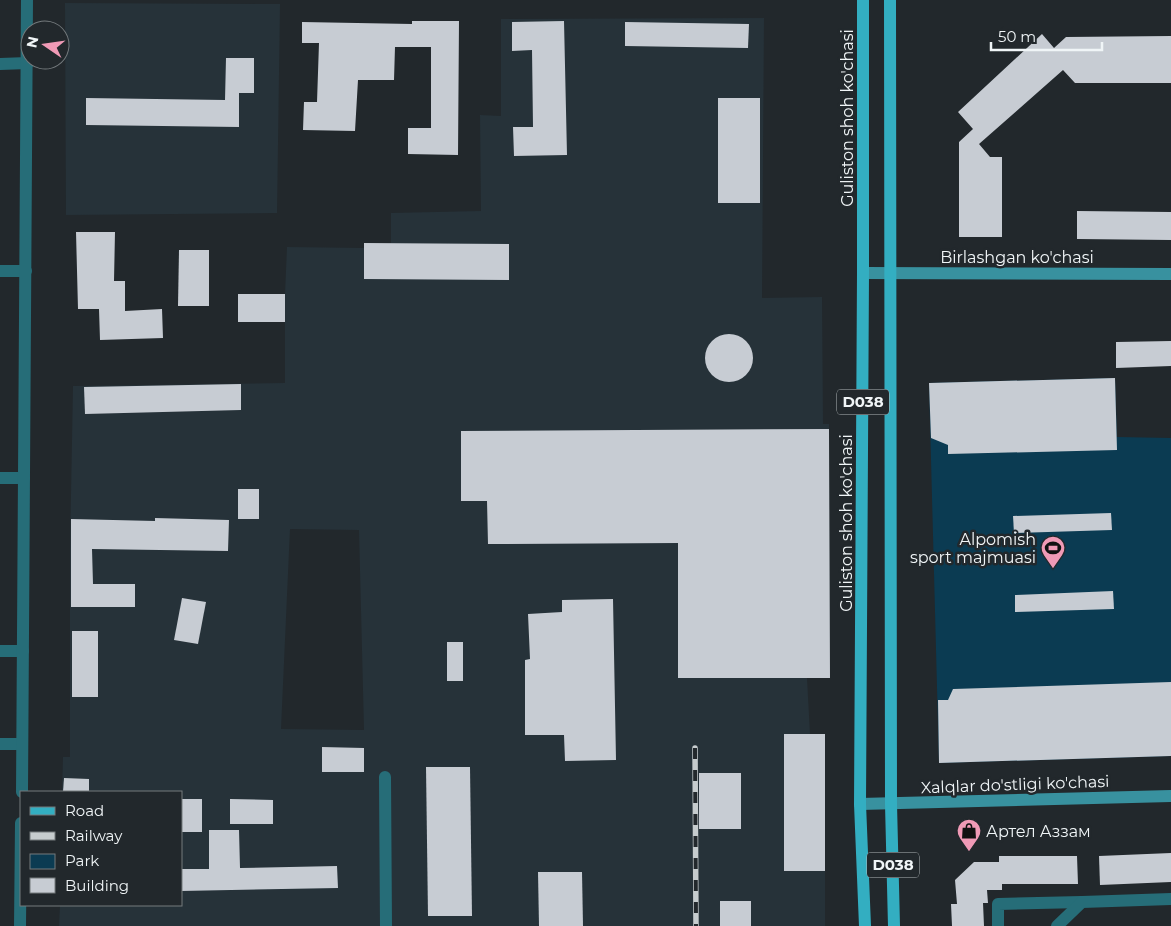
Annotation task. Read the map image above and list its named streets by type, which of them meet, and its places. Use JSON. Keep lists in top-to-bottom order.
{
  "streets": {
    "main road": ["Guliston shoh ko'chasi", "D038"],
    "street": ["Birlashgan ko'chasi", "Xalqlar do'stligi ko'chasi"]
  },
  "crossings": [
    ["Guliston shoh ko'chasi", "Birlashgan ko'chasi"],
    ["Guliston shoh ko'chasi", "Xalqlar do'stligi ko'chasi"],
    ["Birlashgan ko'chasi", "D038"],
    ["D038", "Xalqlar do'stligi ko'chasi"]
  ],
  "places": {
    "sports": ["Alpomish sport majmuasi"],
    "shop": ["Артел Аззам"]
  },
  "legend": [
    "Road",
    "Railway",
    "Park",
    "Building"
  ],
  "scale_bar": "50 m",
  "north": "left"
}
